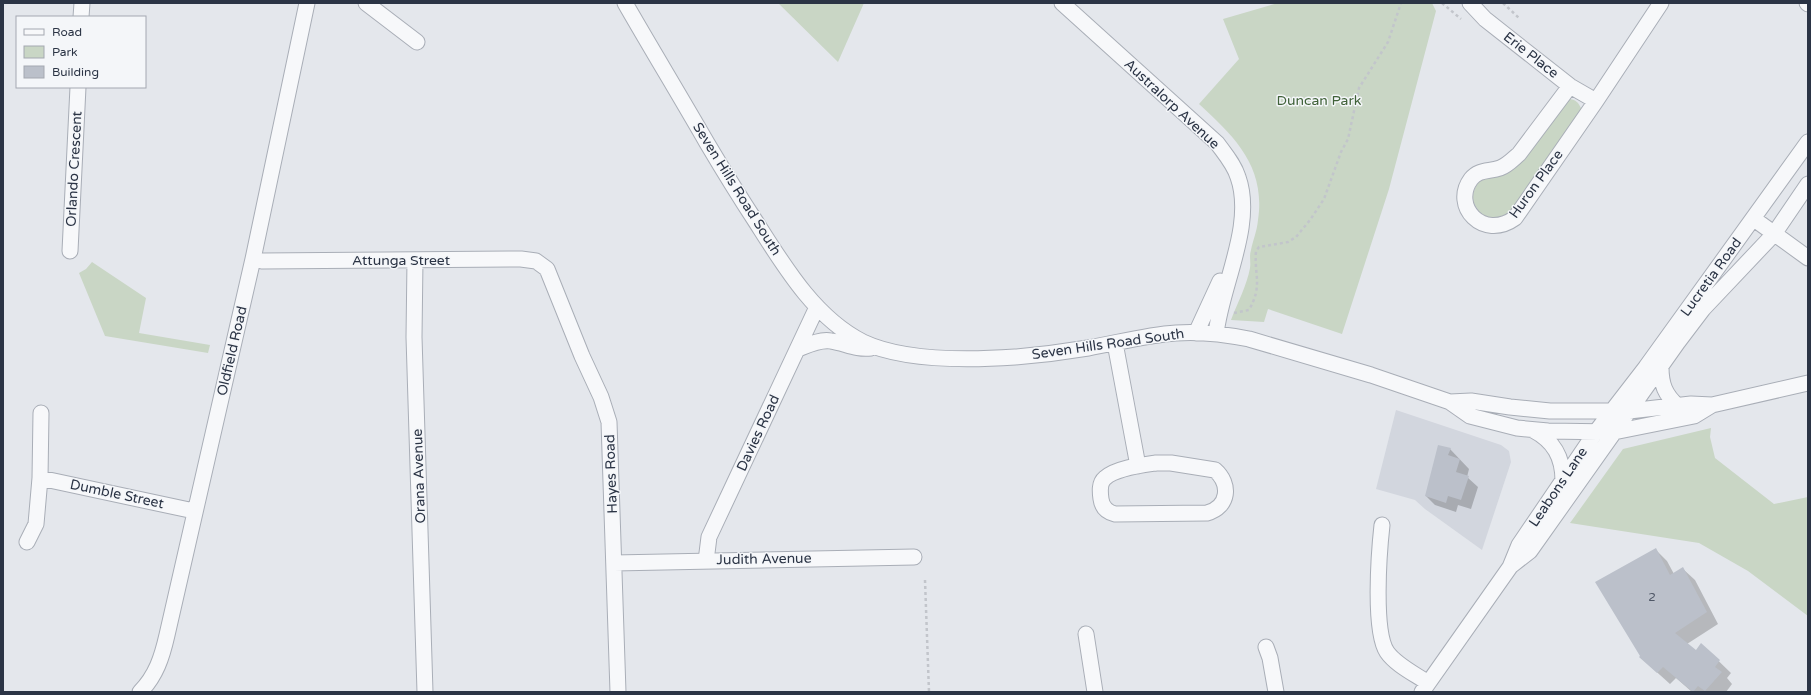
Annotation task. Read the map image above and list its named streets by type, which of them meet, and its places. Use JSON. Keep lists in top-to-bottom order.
{
  "streets": {
    "street": [
      "Erie Place",
      "Australorp Avenue",
      "Orlando Crescent",
      "Huron Place",
      "Seven Hills Road South",
      "Attunga Street",
      "Lucretia Road",
      "Oldfield Road",
      "Davies Road",
      "Hayes Road",
      "Orana Avenue",
      "Leabons Lane",
      "Dumble Street",
      "Judith Avenue"
    ]
  },
  "crossings": [
    ["Erie Place", "Huron Place"],
    ["Australorp Avenue", "Seven Hills Road South"],
    ["Seven Hills Road South", "Lucretia Road"],
    ["Seven Hills Road South", "Davies Road"],
    ["Seven Hills Road South", "Leabons Lane"],
    ["Attunga Street", "Oldfield Road"],
    ["Attunga Street", "Hayes Road"],
    ["Attunga Street", "Orana Avenue"],
    ["Lucretia Road", "Leabons Lane"],
    ["Oldfield Road", "Dumble Street"],
    ["Davies Road", "Judith Avenue"],
    ["Hayes Road", "Judith Avenue"]
  ],
  "parks": ["Duncan Park"],
  "house_numbers": ["2"],
  "legend": ["Road", "Park", "Building"]
}
